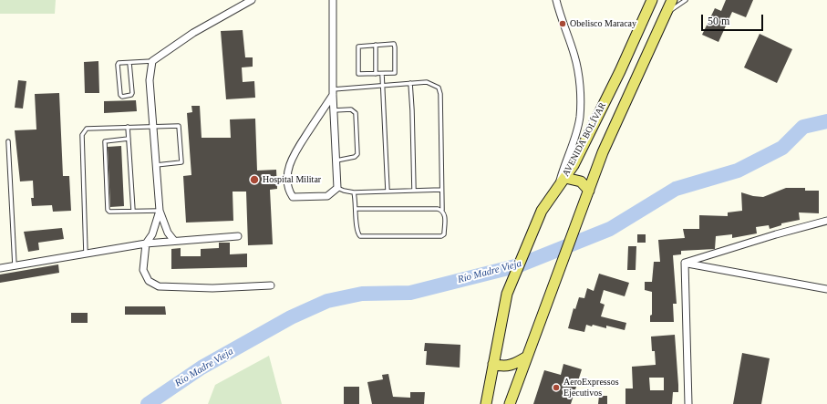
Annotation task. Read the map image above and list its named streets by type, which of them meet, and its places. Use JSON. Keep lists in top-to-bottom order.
{
  "streets": {
    "main road": ["AVENIDA BOLÍVAR"]
  },
  "water": ["Río Madre Vieja"],
  "places": ["Obelisco Maracay", "Hospital Militar", "AeroExpressos Ejecutivos"],
  "scale_bar": "50 m"
}
